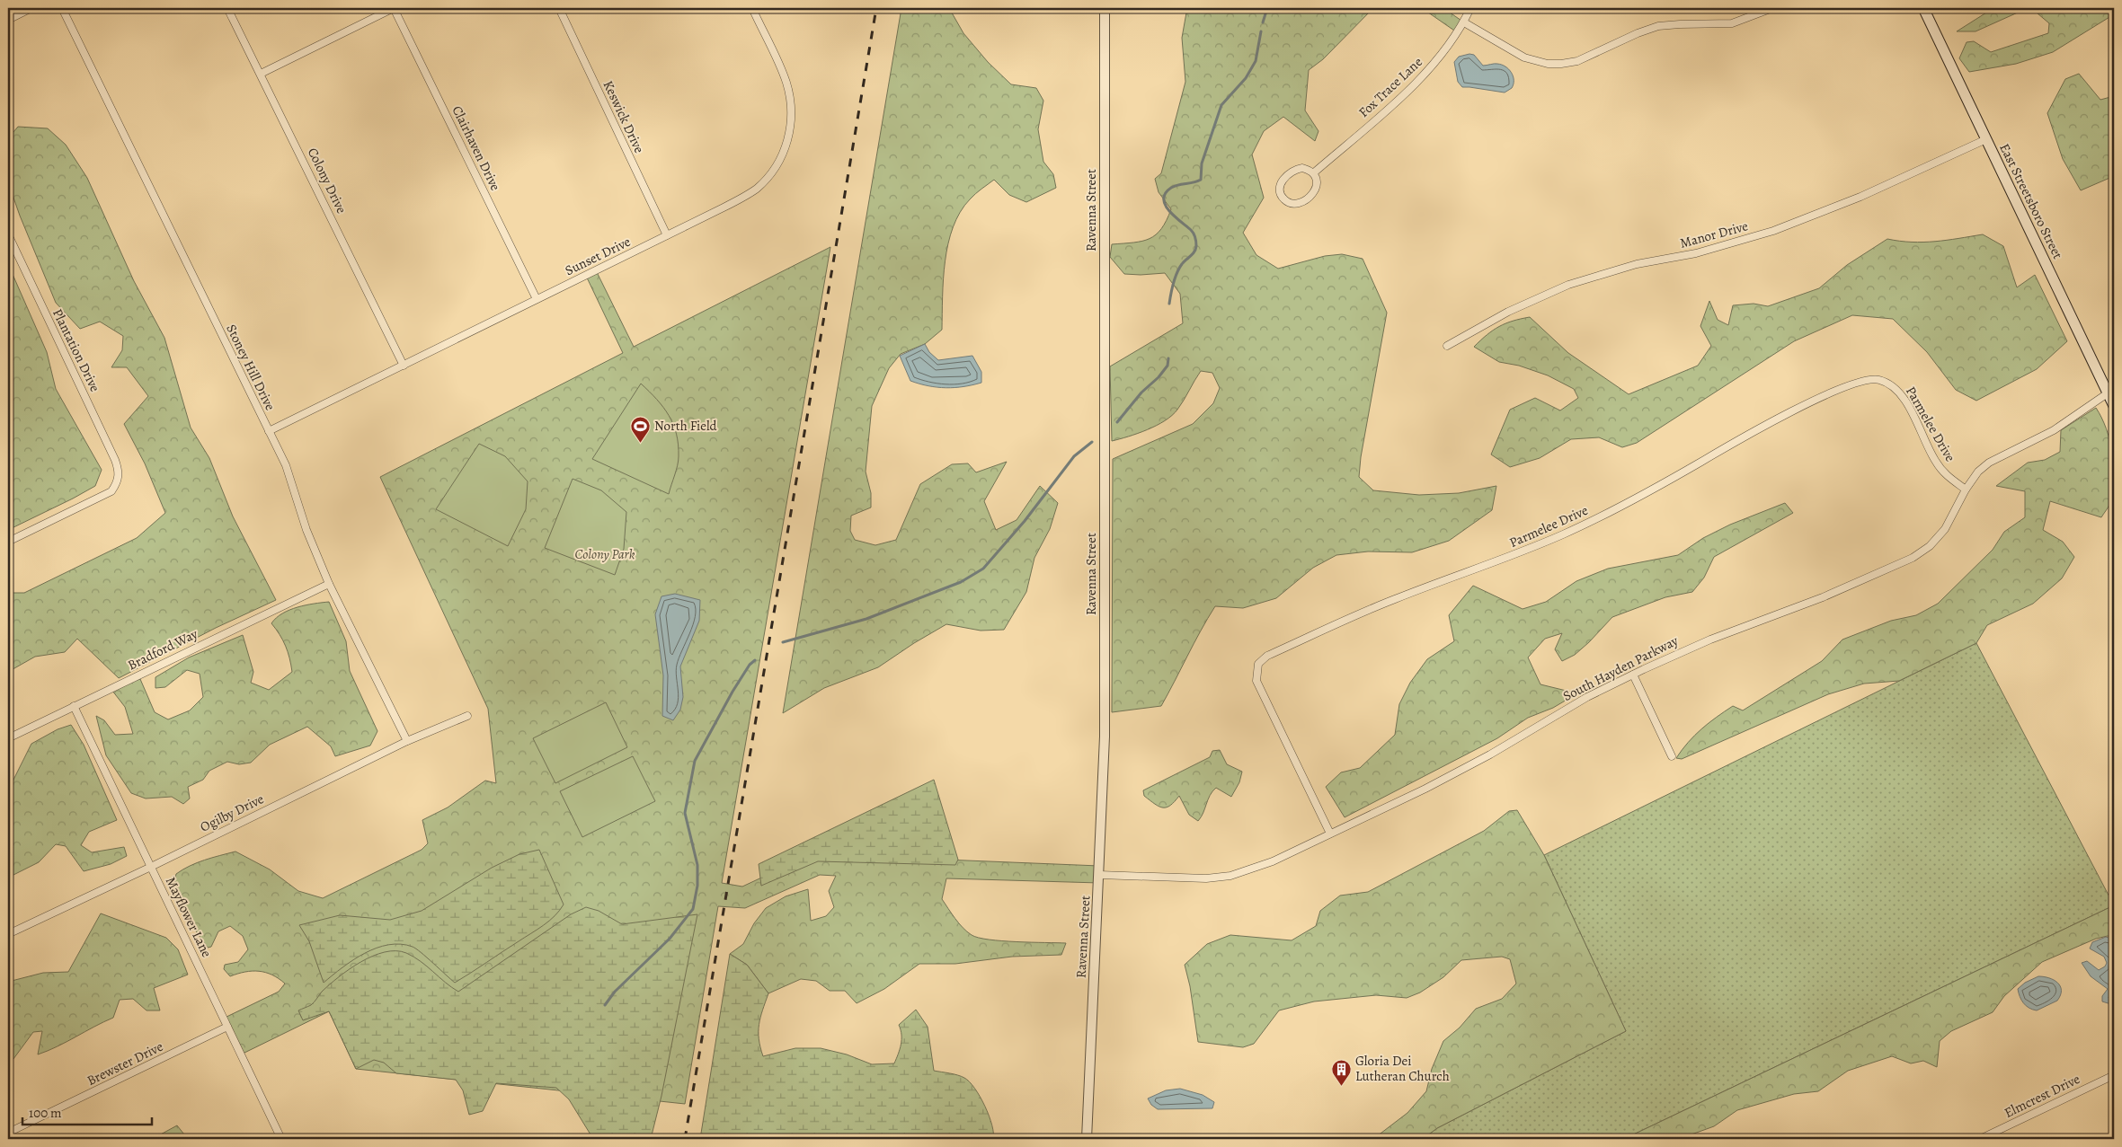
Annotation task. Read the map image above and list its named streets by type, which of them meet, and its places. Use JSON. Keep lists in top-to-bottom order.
{
  "streets": {
    "main road": ["East Streetsboro Street"],
    "street": [
      "Fox Trace Lane",
      "Keswick Drive",
      "Clairhaven Drive",
      "Colony Drive",
      "Ravenna Street",
      "Manor Drive",
      "Sunset Drive",
      "Plantation Drive",
      "Stoney Hill Drive",
      "Parmelee Drive",
      "Bradford Way",
      "South Hayden Parkway",
      "Ogilby Drive",
      "Mayflower Lane",
      "Brewster Drive",
      "Elmcrest Drive"
    ]
  },
  "crossings": [
    ["Keswick Drive", "Sunset Drive"],
    ["Clairhaven Drive", "Sunset Drive"],
    ["Colony Drive", "Sunset Drive"],
    ["East Streetsboro Street", "Manor Drive"],
    ["East Streetsboro Street", "South Hayden Parkway"],
    ["Ravenna Street", "South Hayden Parkway"],
    ["Sunset Drive", "Stoney Hill Drive"],
    ["Stoney Hill Drive", "Bradford Way"],
    ["Stoney Hill Drive", "Ogilby Drive"],
    ["Parmelee Drive", "South Hayden Parkway"],
    ["Bradford Way", "Mayflower Lane"],
    ["Ogilby Drive", "Mayflower Lane"],
    ["Mayflower Lane", "Brewster Drive"]
  ],
  "parks": ["Colony Park"],
  "places": {
    "sports": ["North Field"],
    "building": ["Gloria Dei Lutheran Church"]
  },
  "scale_bar": "100 m"
}
